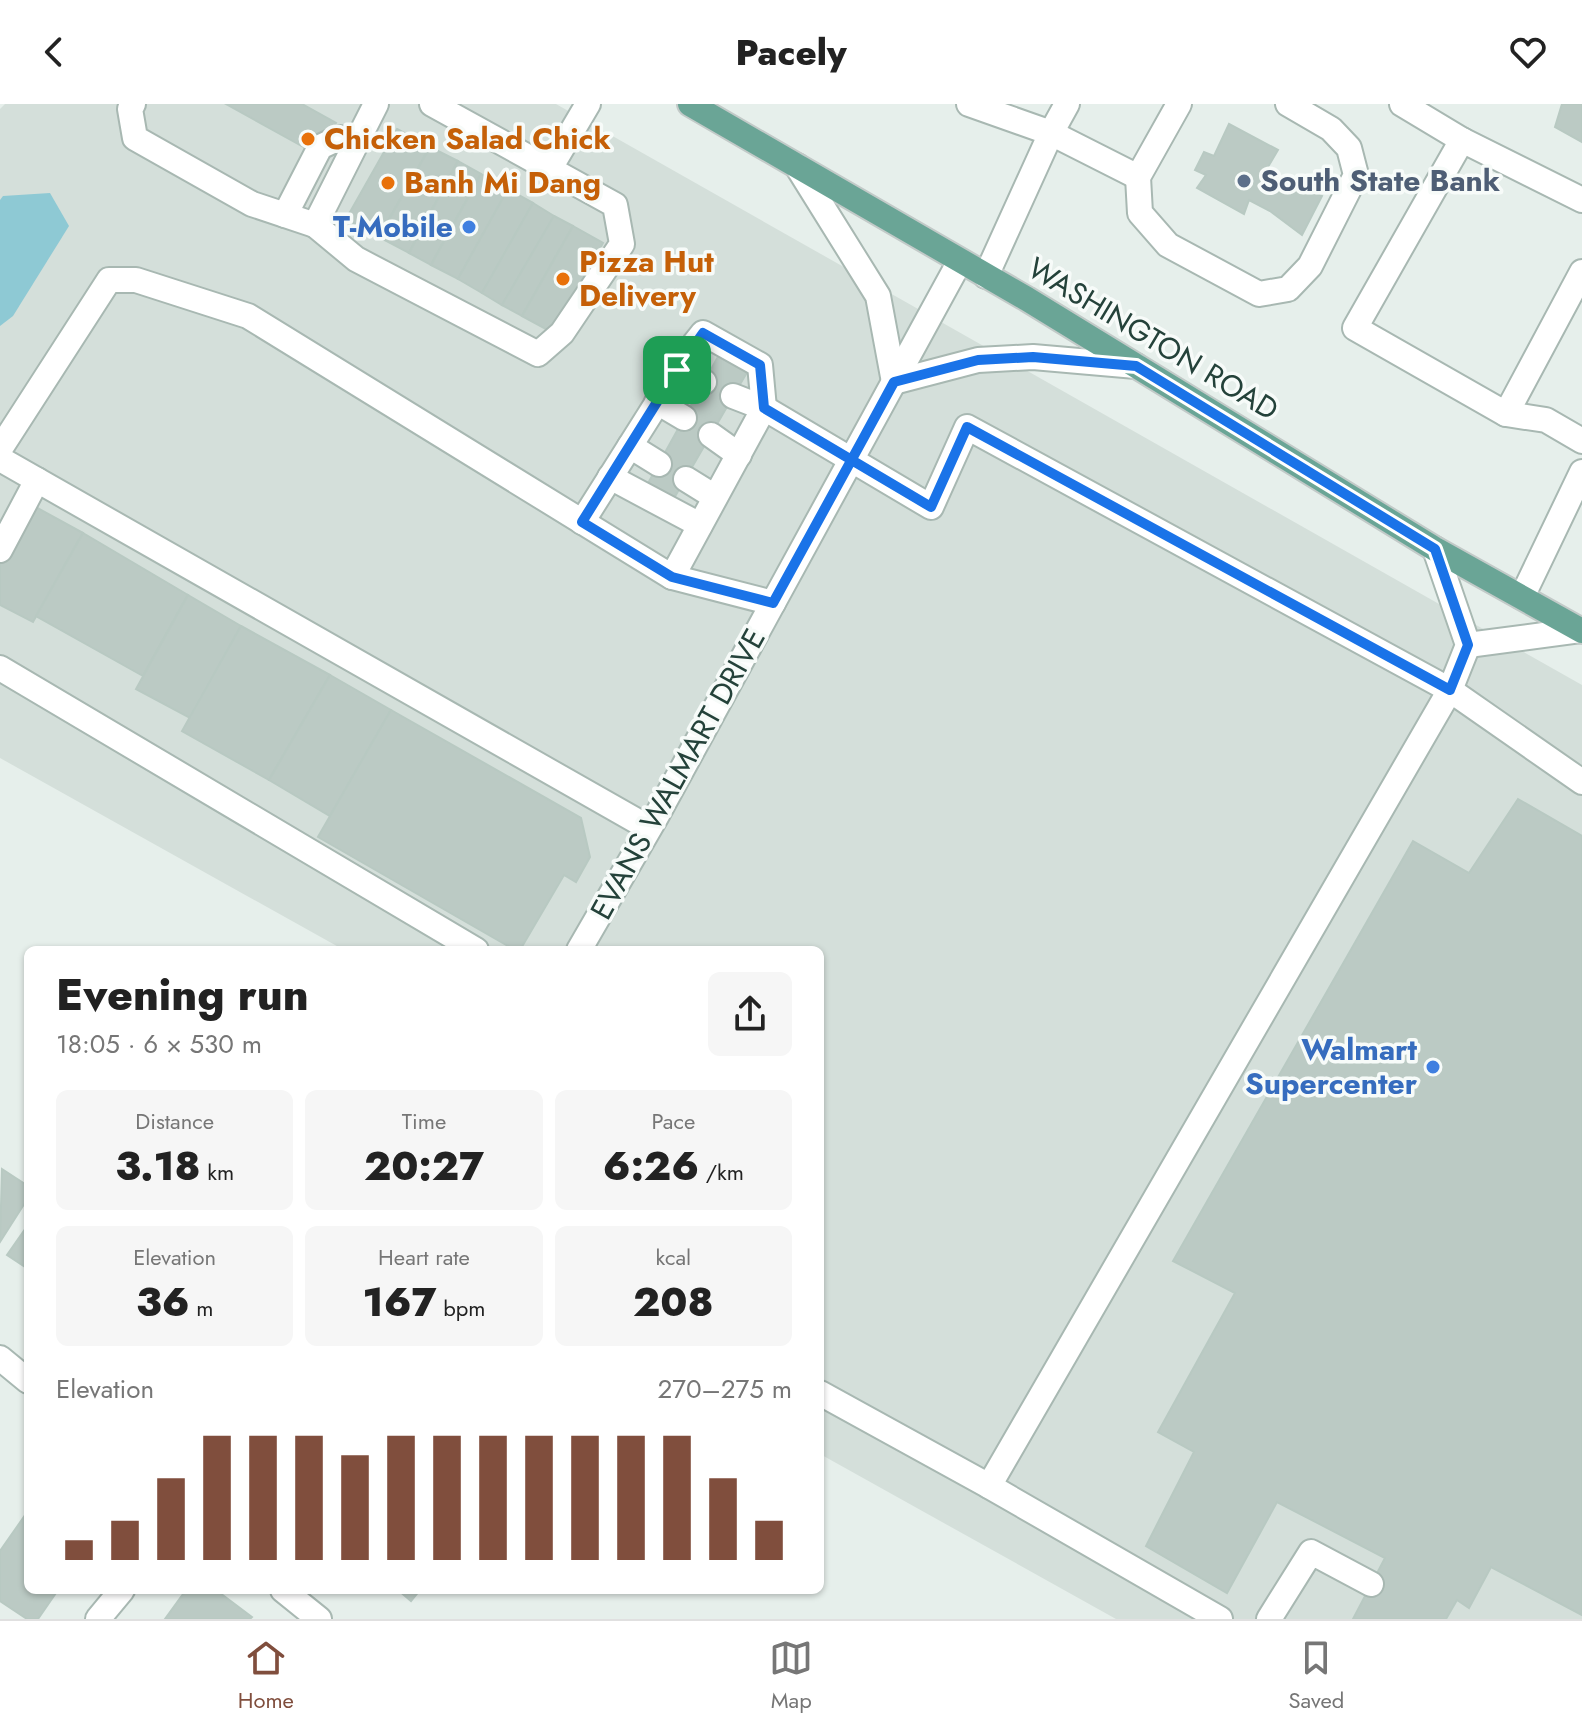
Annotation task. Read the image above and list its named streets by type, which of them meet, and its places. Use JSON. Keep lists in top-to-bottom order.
{
  "streets": {
    "main road": ["WASHINGTON ROAD"],
    "street": ["EVANS WALMART DRIVE"]
  },
  "crossings": [
    ["WASHINGTON ROAD", "EVANS WALMART DRIVE"]
  ],
  "places": [
    "Chicken Salad Chick",
    "South State Bank",
    "Banh Mi Dang",
    "T-Mobile",
    "Pizza Hut Delivery",
    "Walmart Supercenter"
  ],
  "page": {
    "header": "Pacely",
    "heading": ["Evening run", "18:05 · 6 × 530 m"],
    "stats": [
      ["Distance", "3.18 km"],
      ["Time", "20:27"],
      ["Pace", "6:26 /km"],
      ["Elevation", "36 m"],
      ["Heart rate", "167 bpm"],
      ["kcal", "208"]
    ],
    "chart": ["Elevation", "270–275 m"],
    "tabs": ["Home", "Map", "Saved"]
  }
}
